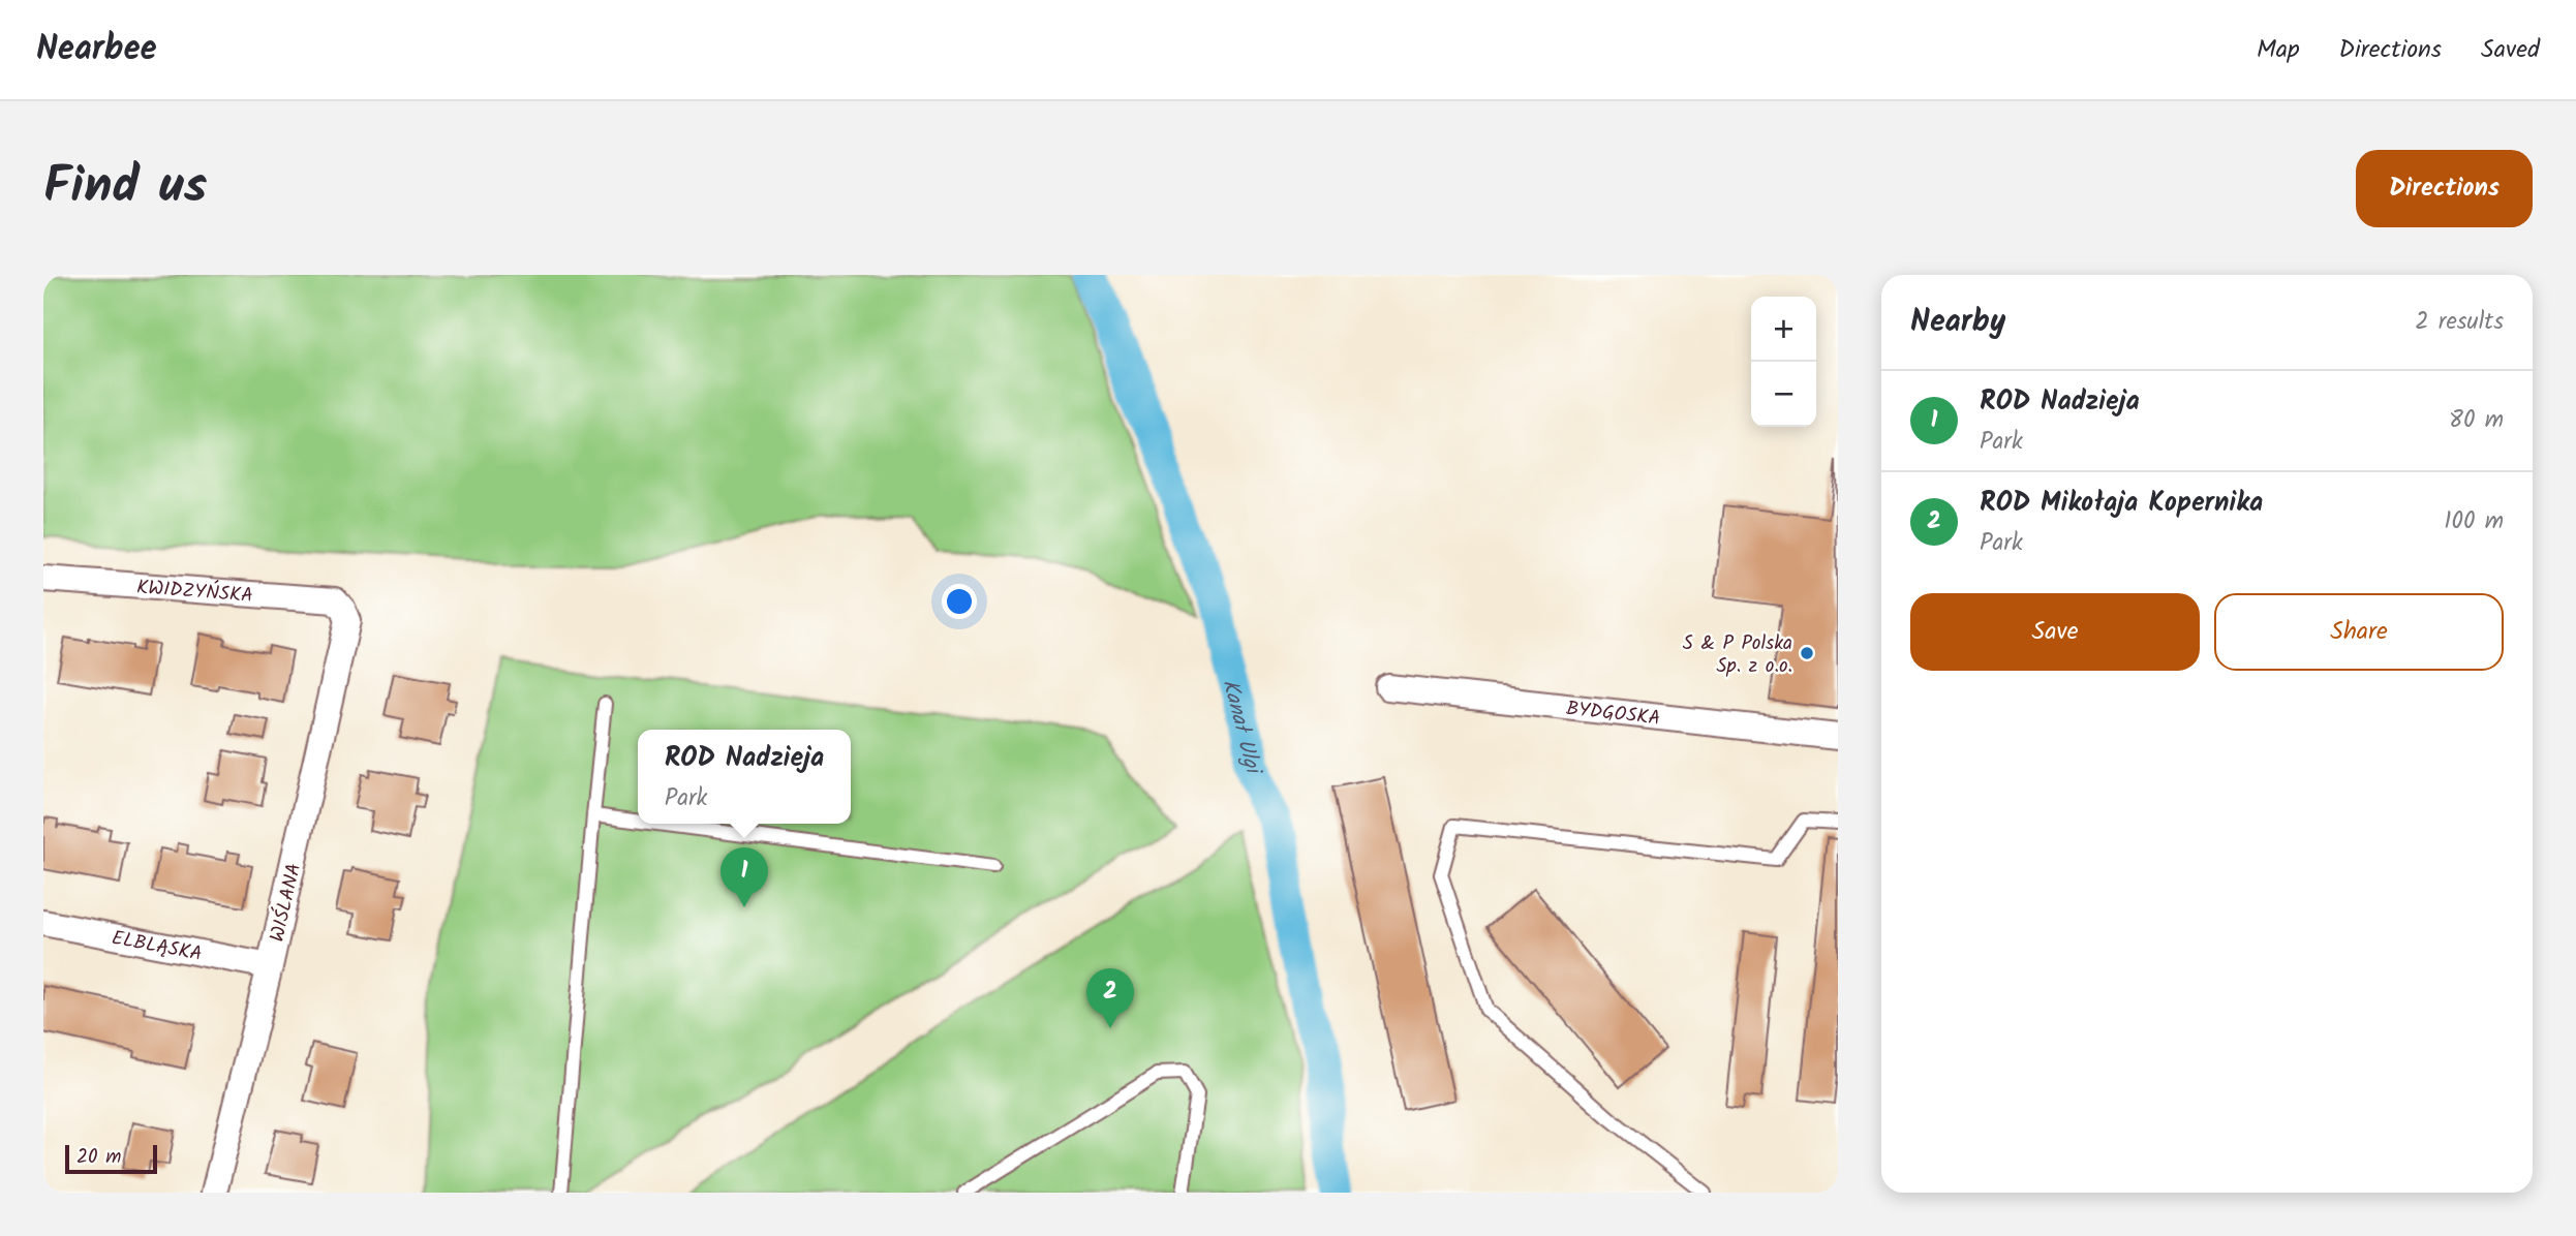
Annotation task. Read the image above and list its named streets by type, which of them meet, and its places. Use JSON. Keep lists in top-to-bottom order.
{
  "streets": {
    "street": [
      "KWIDZYŃSKA",
      "BYDGOSKA",
      "WIŚLANA",
      "ELBLĄSKA"
    ]
  },
  "crossings": [
    ["KWIDZYŃSKA", "WIŚLANA"],
    ["WIŚLANA", "ELBLĄSKA"]
  ],
  "water": ["Kanał Ulgi"],
  "places": ["S & P Polska Sp. z o.o."],
  "scale_bar": "20 m",
  "page": {
    "header": "Nearbee",
    "nav": ["Map", "Directions", "Saved"],
    "title": "Find us",
    "buttons": [
      "Directions",
      ["Save", "Share"]
    ],
    "heading": ["Nearby", "2 results"],
    "map_buttons": ["+", "−"],
    "list": [
      {
        "mark": "1",
        "name": "ROD Nadzieja",
        "note": "Park",
        "value": "80 m"
      },
      {
        "mark": "2",
        "name": "ROD Mikołaja Kopernika",
        "note": "Park",
        "value": "100 m"
      }
    ],
    "popup": ["ROD Nadzieja", "Park"],
    "pins": ["1", "2"],
    "scale": "20 m"
  }
}
